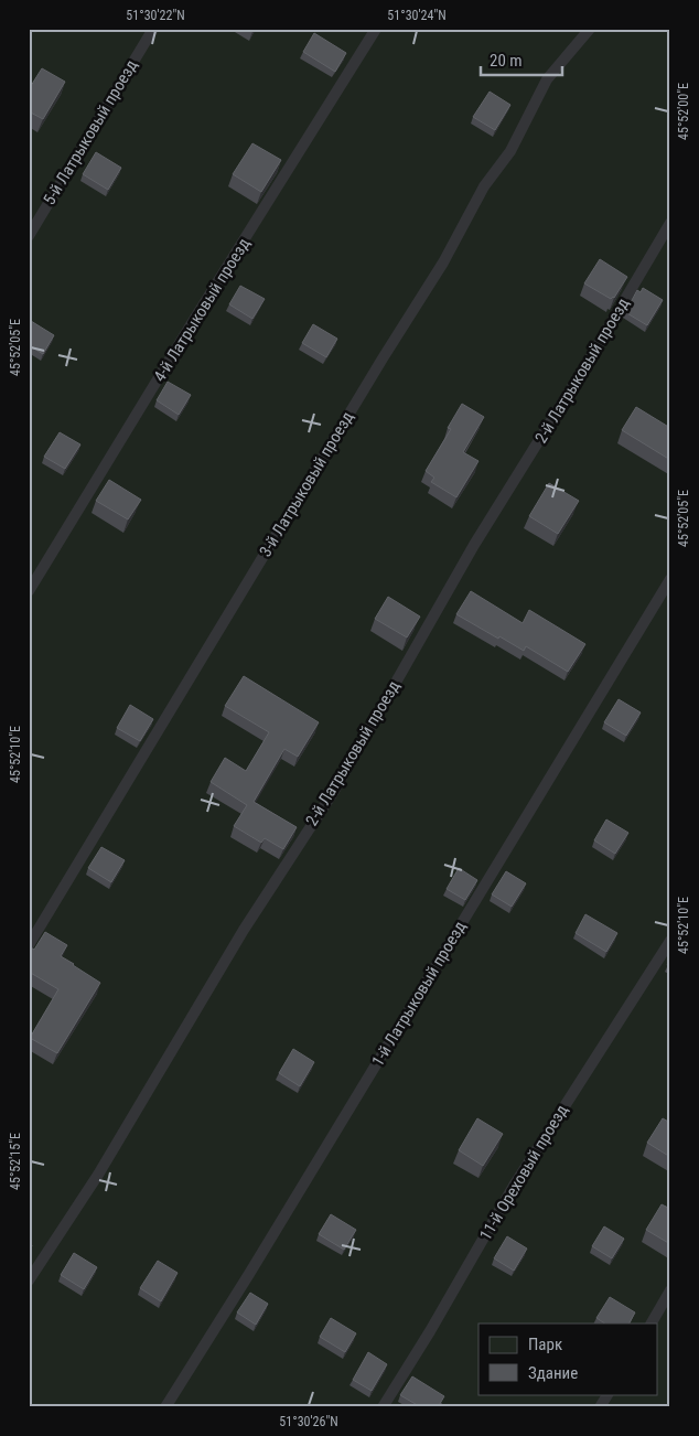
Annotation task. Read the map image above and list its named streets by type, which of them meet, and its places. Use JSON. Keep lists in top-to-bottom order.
{
  "streets": {
    "lane": [
      "5-й Латрыковый проезд",
      "4-й Латрыковый проезд",
      "2-й Латрыковый проезд",
      "3-й Латрыковый проезд",
      "1-й Латрыковый проезд",
      "11-й Ореховый проезд"
    ]
  },
  "legend": ["Парк", "Здание"],
  "scale_bar": "20 m",
  "coordinates": [
    "51°30'22\"N",
    "51°30'24\"N",
    "45°52'00\"E",
    "45°52'05\"E",
    "45°52'10\"E",
    "45°52'15\"E",
    "51°30'26\"N"
  ]
}
